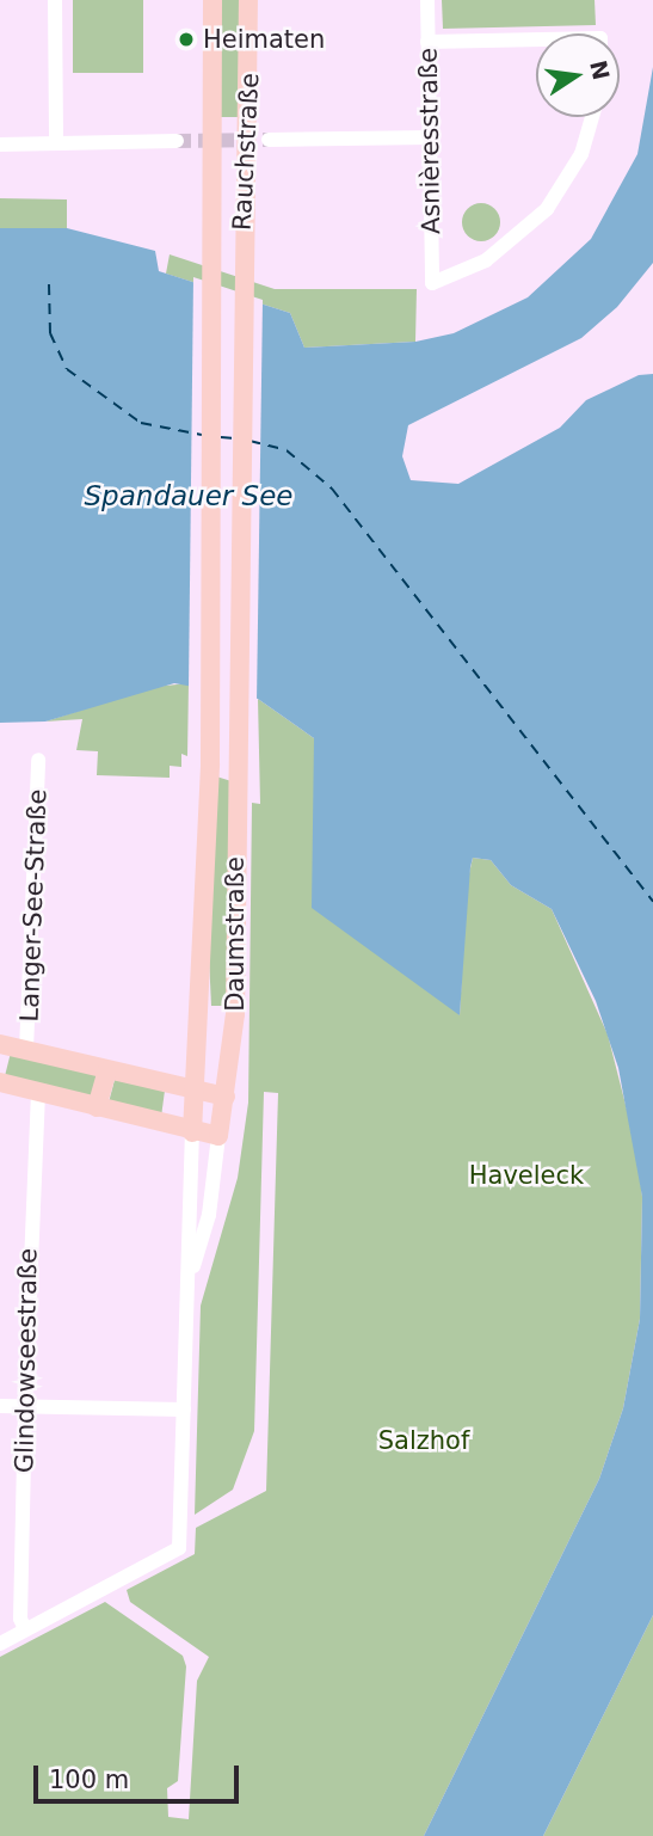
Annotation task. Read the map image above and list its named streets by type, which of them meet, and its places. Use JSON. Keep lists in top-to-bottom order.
{
  "streets": {
    "main road": ["Rauchstraße", "Daumstraße"],
    "street": ["Asnièresstraße", "Langer-See-Straße", "Glindowseestraße"]
  },
  "crossings": [
    ["Rauchstraße", "Daumstraße"]
  ],
  "water": ["Spandauer See"],
  "parks": ["Haveleck", "Salzhof"],
  "places": ["Heimaten"],
  "scale_bar": "100 m",
  "north": "right"
}
